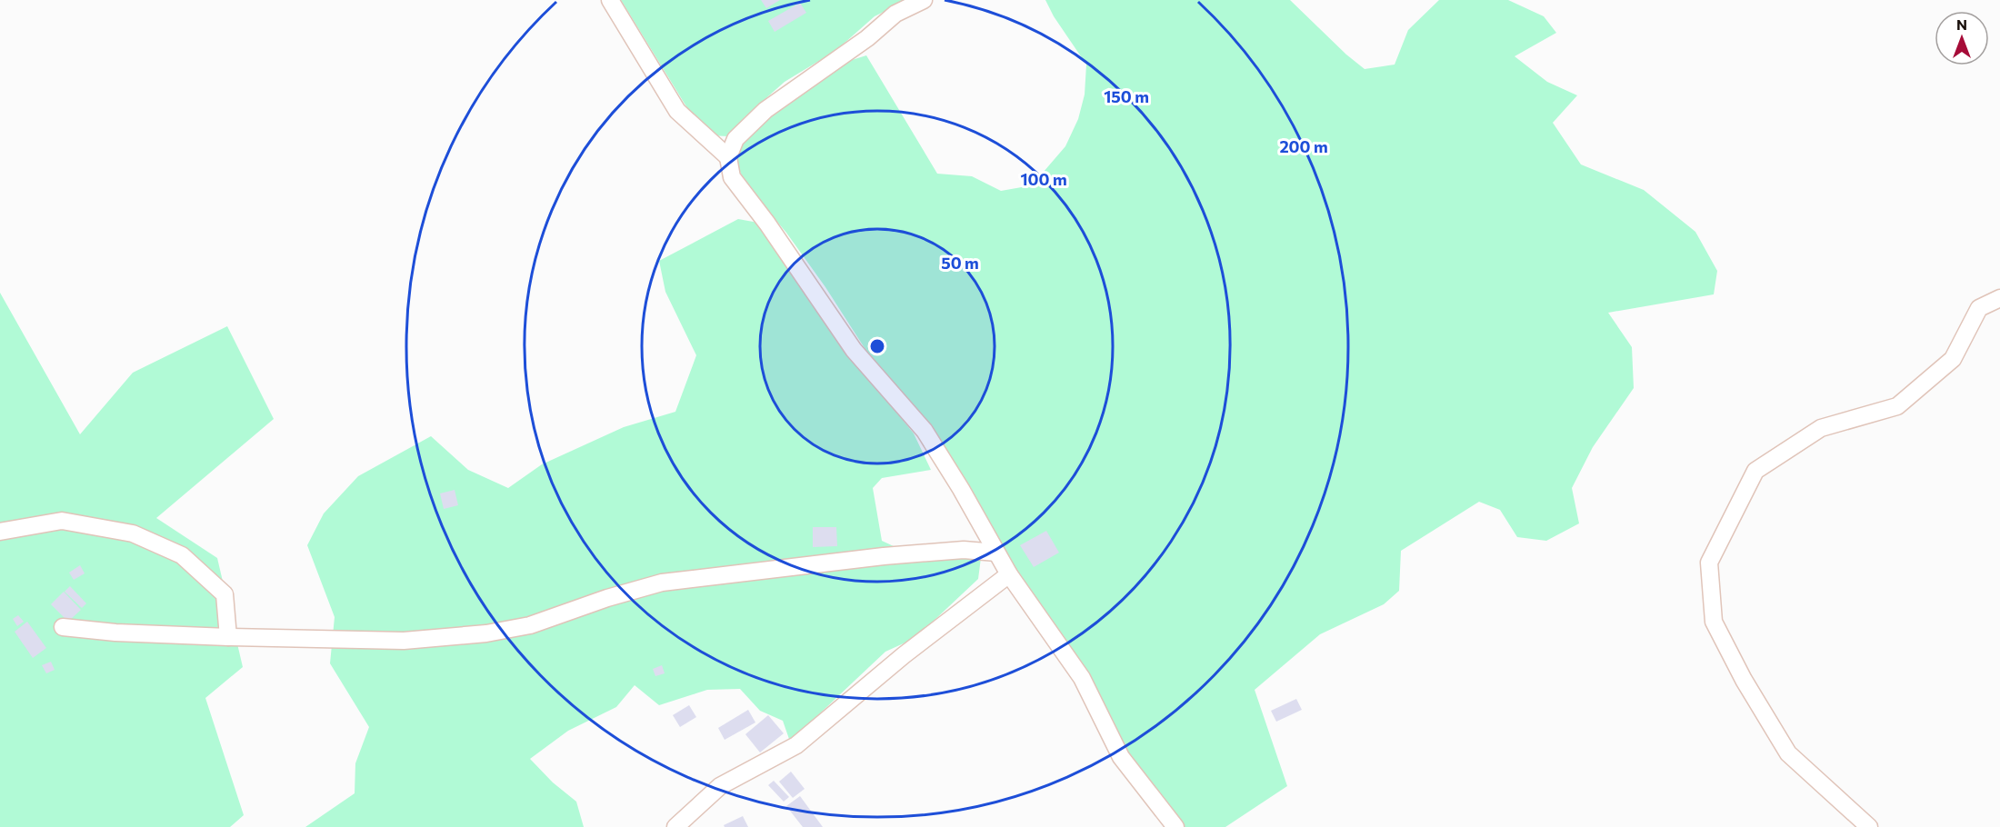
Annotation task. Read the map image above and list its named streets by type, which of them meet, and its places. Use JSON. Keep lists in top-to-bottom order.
{
  "north": "top",
  "rings": [
    "150 m",
    "200 m",
    "100 m",
    "50 m"
  ]
}
